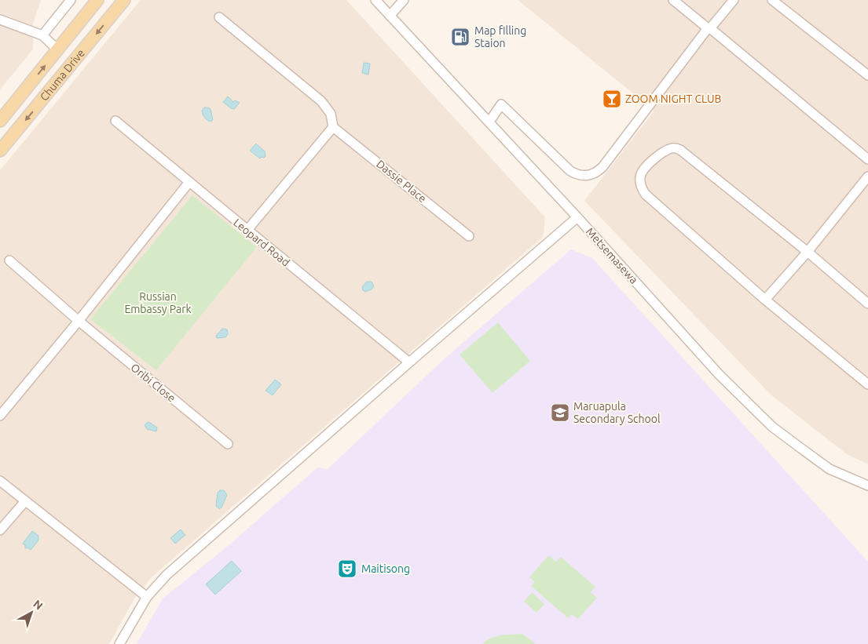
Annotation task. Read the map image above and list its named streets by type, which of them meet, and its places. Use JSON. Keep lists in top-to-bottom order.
{
  "streets": {
    "main road": ["Chuma Drive"],
    "street": [
      "Dassie Place",
      "Leopard Road",
      "Metsemasewa",
      "Oribi Close"
    ]
  },
  "parks": ["Russian Embassy Park"],
  "places": {
    "fuel station": ["Map filling Staion"],
    "bar": ["ZOOM NIGHT CLUB"],
    "school or university": ["Maruapula Secondary School"],
    "theatre": ["Maitisong"]
  },
  "north": "top right"
}
